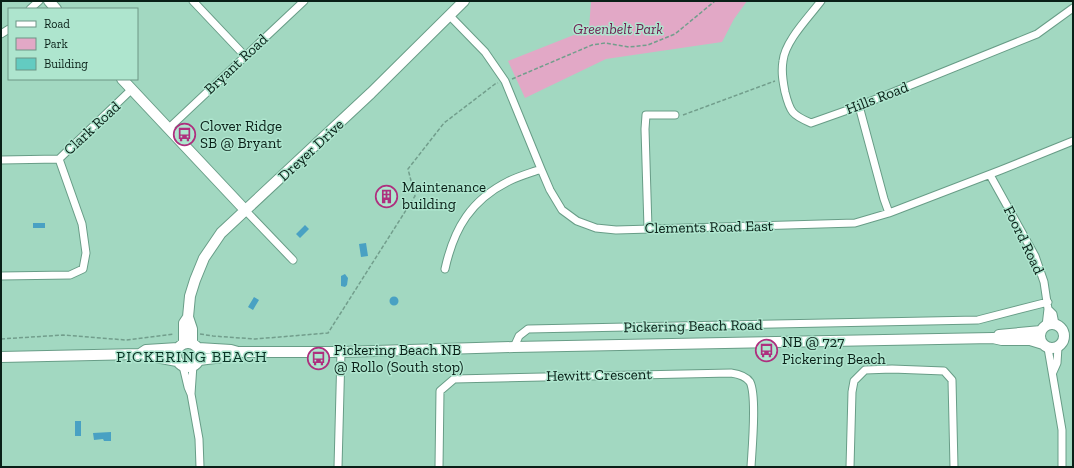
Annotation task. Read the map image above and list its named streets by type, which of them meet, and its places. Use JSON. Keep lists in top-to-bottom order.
{
  "streets": {
    "street": [
      "Bryant Road",
      "Hills Road",
      "Clark Road",
      "Dreyer Drive",
      "Clements Road East",
      "Foord Road",
      "Pickering Beach Road",
      "Hewitt Crescent"
    ]
  },
  "crossings": [
    ["Dreyer Drive", "Clements Road East"],
    ["Dreyer Drive", "Pickering Beach Road"],
    ["Clements Road East", "Foord Road"],
    ["Foord Road", "Pickering Beach Road"]
  ],
  "districts": ["PICKERING BEACH"],
  "parks": ["Greenbelt Park"],
  "places": {
    "bus stop": ["Clover Ridge SB @ Bryant", "NB @ 727 Pickering Beach", "Pickering Beach NB @ Rollo (South stop)"],
    "building": ["Maintenance building"]
  },
  "legend": ["Road", "Park", "Building"]
}
